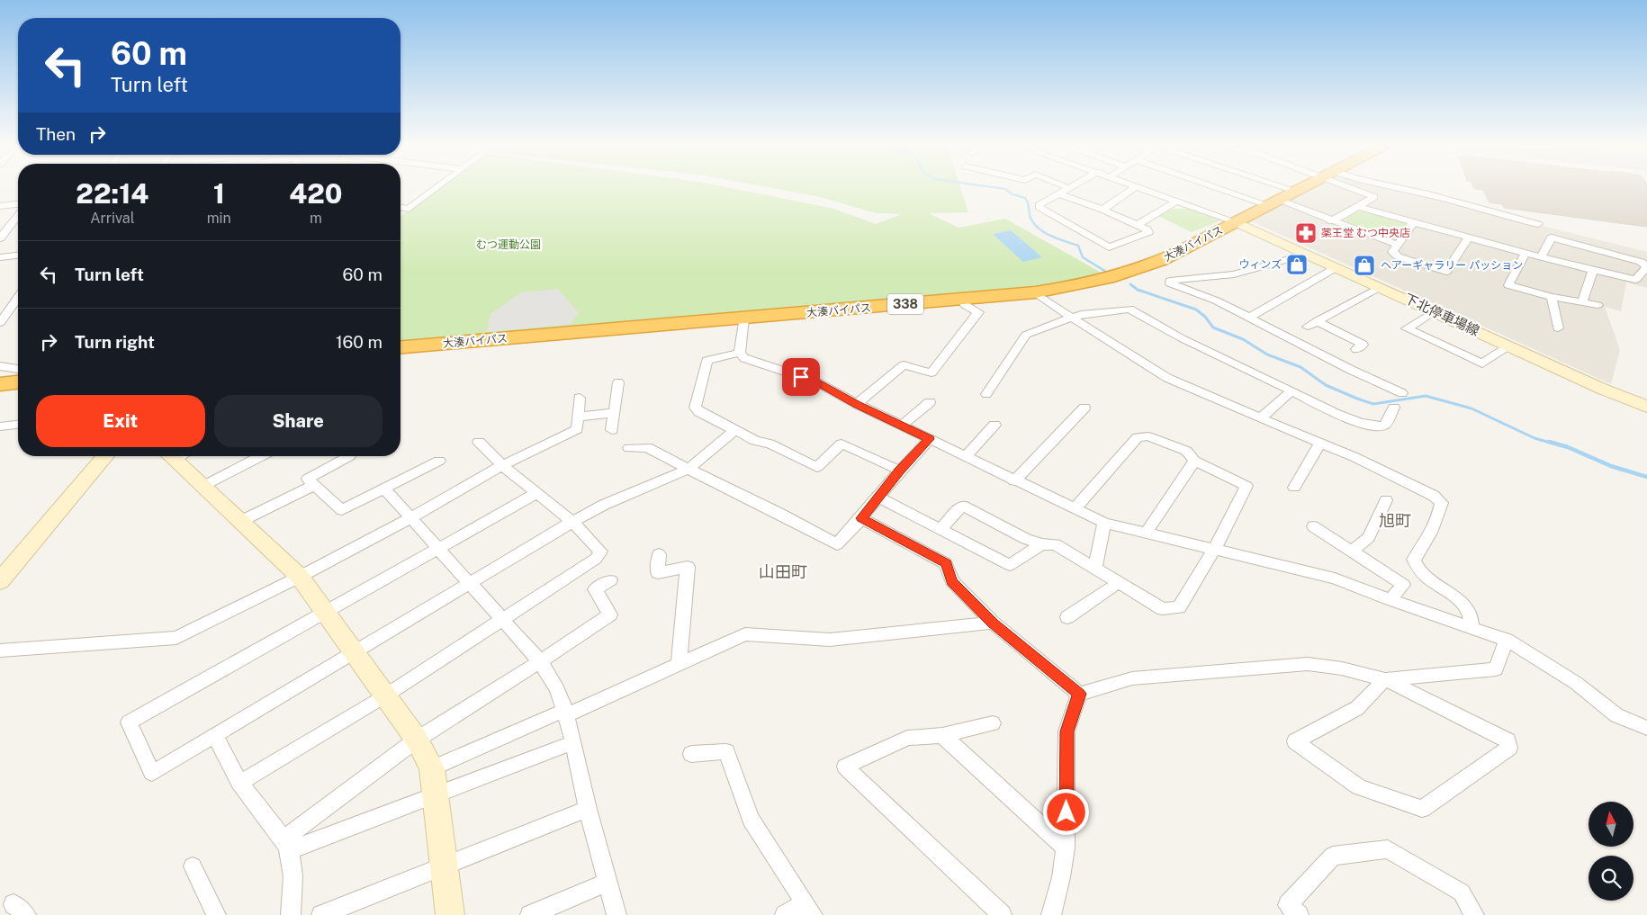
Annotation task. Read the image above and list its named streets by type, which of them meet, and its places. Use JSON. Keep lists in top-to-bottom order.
{
  "streets": {
    "highway": ["大湊バイパス", "338"],
    "street": ["下北停車場線"]
  },
  "crossings": [
    ["大湊バイパス", "下北停車場線"]
  ],
  "districts": ["旭町", "山田町"],
  "parks": ["むつ運動公園"],
  "places": {
    "pharmacy": ["薬王堂 むつ中央店"],
    "shop": ["ウィンズ", "ヘアーギャラリー パッション"]
  },
  "north": "top",
  "page": {
    "turn": ["60 m", "Turn left"],
    "then": "Then",
    "eta": [
      "22:14",
      "Arrival",
      "1",
      "min",
      "420",
      "m"
    ],
    "list": [
      {
        "name": "Turn left",
        "value": "60 m"
      },
      {
        "name": "Turn right",
        "value": "160 m"
      }
    ],
    "buttons": ["Exit", "Share"]
  }
}
